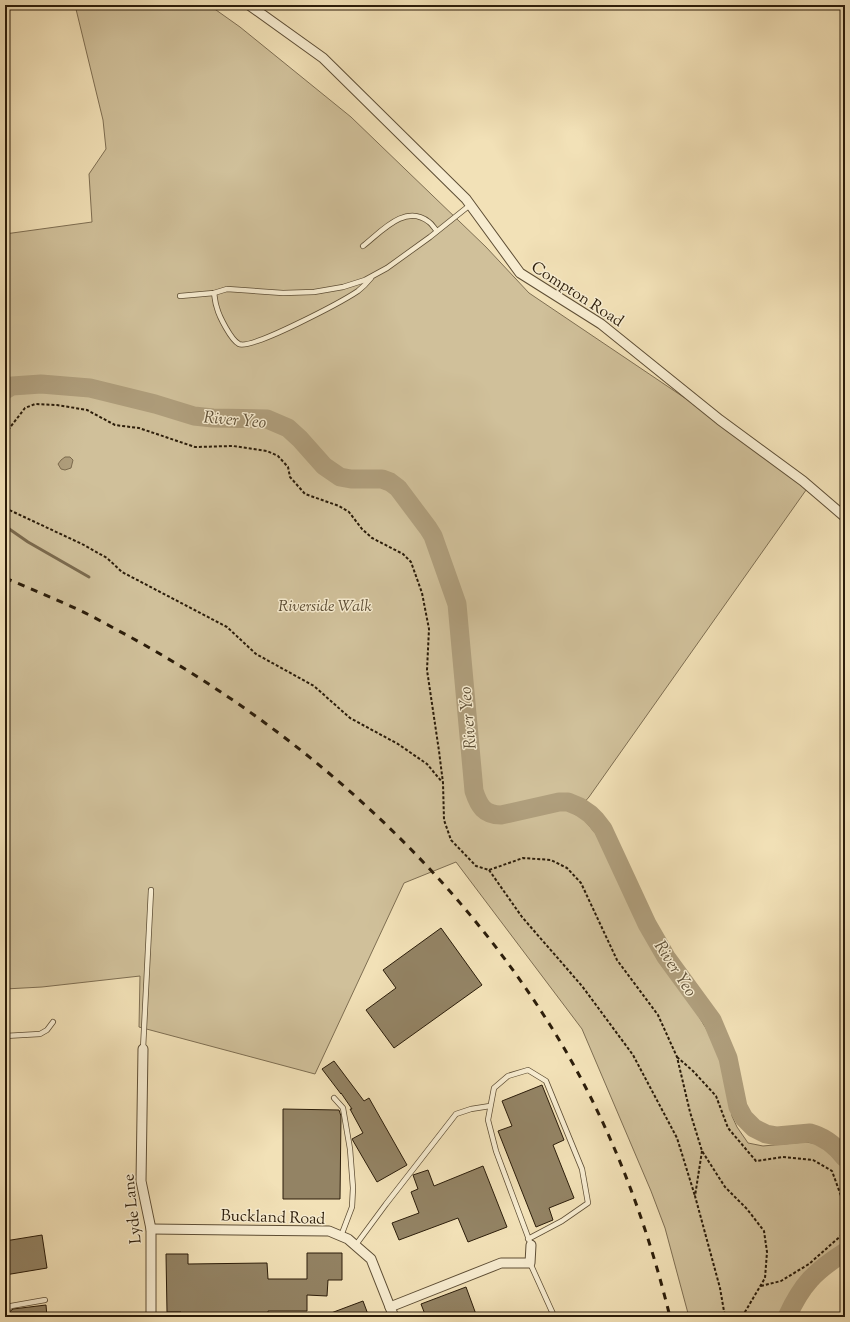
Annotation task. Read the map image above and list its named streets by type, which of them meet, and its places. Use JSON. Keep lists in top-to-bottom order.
{
  "streets": {
    "street": ["Compton Road", "Lyde Lane", "Buckland Road"]
  },
  "crossings": [
    ["Lyde Lane", "Buckland Road"]
  ],
  "water": ["River Yeo"],
  "parks": ["Riverside Walk"]
}
